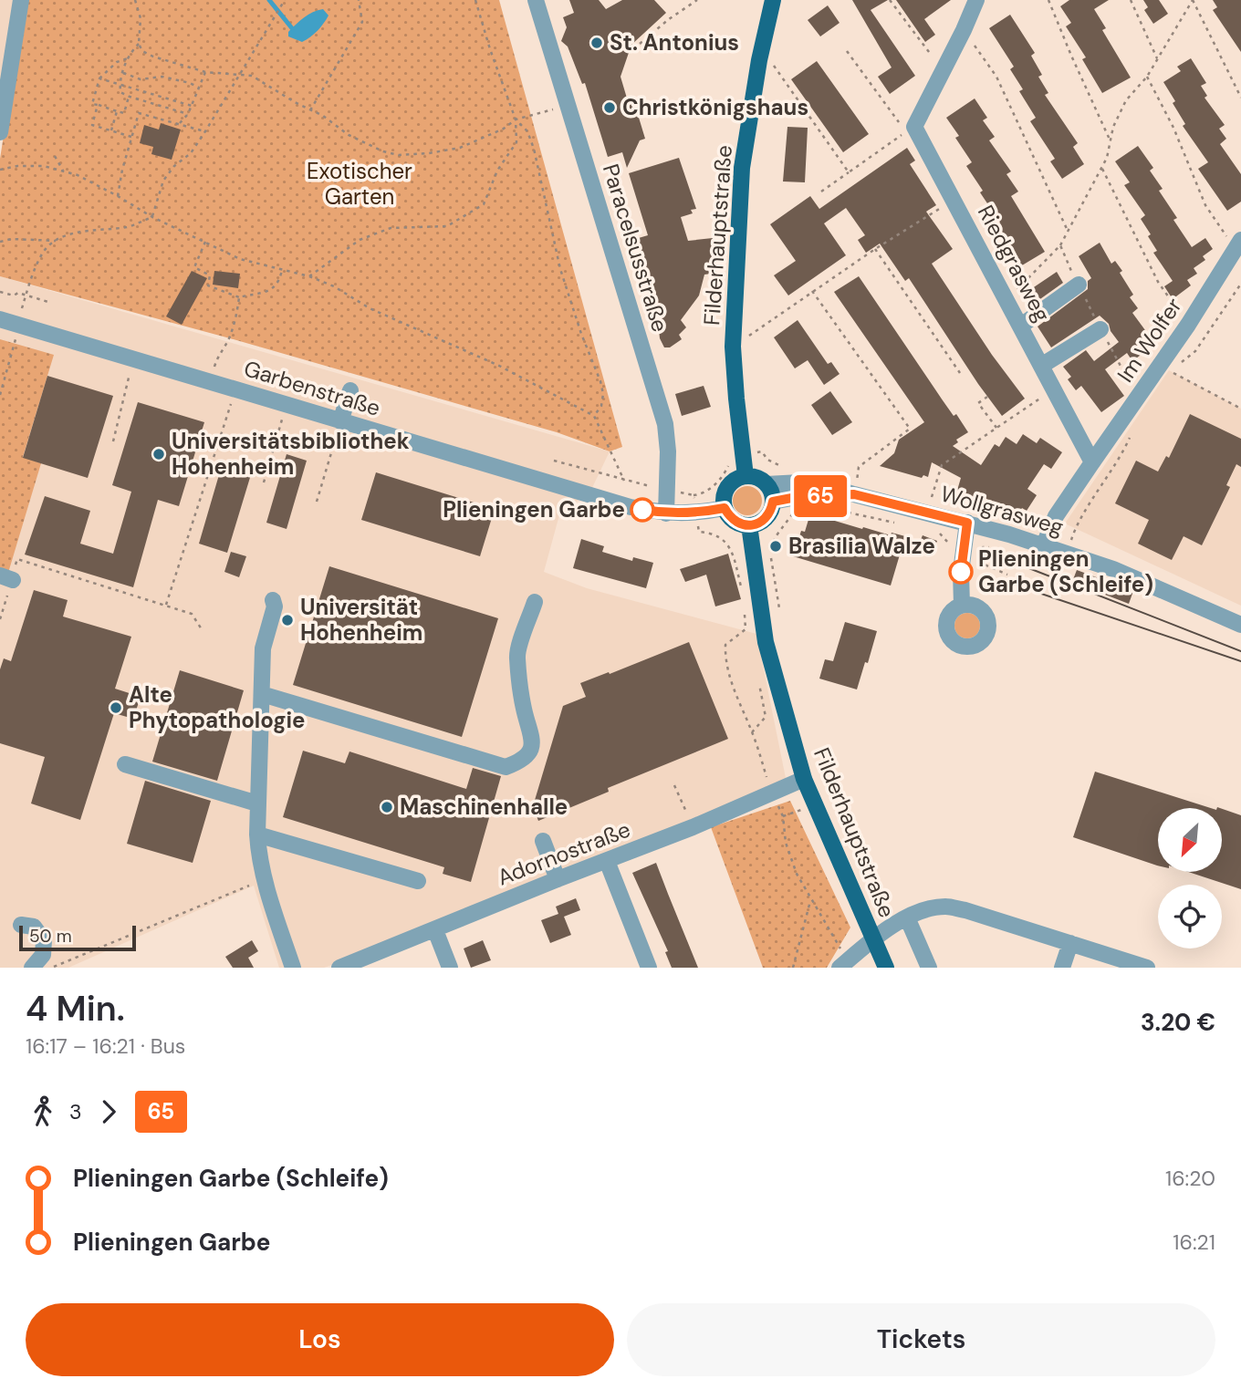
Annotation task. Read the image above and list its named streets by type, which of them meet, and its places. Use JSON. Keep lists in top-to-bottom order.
{
  "streets": {
    "main road": ["Filderhauptstraße"],
    "street": [
      "Paracelsusstraße",
      "Riedgrasweg",
      "Im Wolfer",
      "Garbenstraße",
      "Wollgrasweg",
      "Adornostraße"
    ]
  },
  "crossings": [
    ["Filderhauptstraße", "Garbenstraße"],
    ["Filderhauptstraße", "Wollgrasweg"],
    ["Filderhauptstraße", "Adornostraße"],
    ["Paracelsusstraße", "Garbenstraße"],
    ["Riedgrasweg", "Im Wolfer"],
    ["Garbenstraße", "Wollgrasweg"]
  ],
  "parks": ["Exotischer Garten"],
  "places": [
    "St. Antonius",
    "Christkönigshaus",
    "Universitätsbibliothek Hohenheim",
    "Plieningen Garbe",
    "Brasilia Walze",
    "Plieningen Garbe (Schleife)",
    "Universität Hohenheim",
    "Alte Phytopathologie",
    "Maschinenhalle"
  ],
  "lines": ["bus line 65"],
  "scale_bar": "50 m",
  "north": "bottom left",
  "page": {
    "on_map": "65",
    "scale": "50 m",
    "heading": ["4 Min.", "16:17 – 16:21 · Bus", "3.20 €"],
    "legs": ["3", "65"],
    "list": [
      {
        "name": "Plieningen Garbe (Schleife)",
        "value": "16:20"
      },
      {
        "name": "Plieningen Garbe",
        "value": "16:21"
      }
    ],
    "buttons": ["Los", "Tickets"]
  }
}
